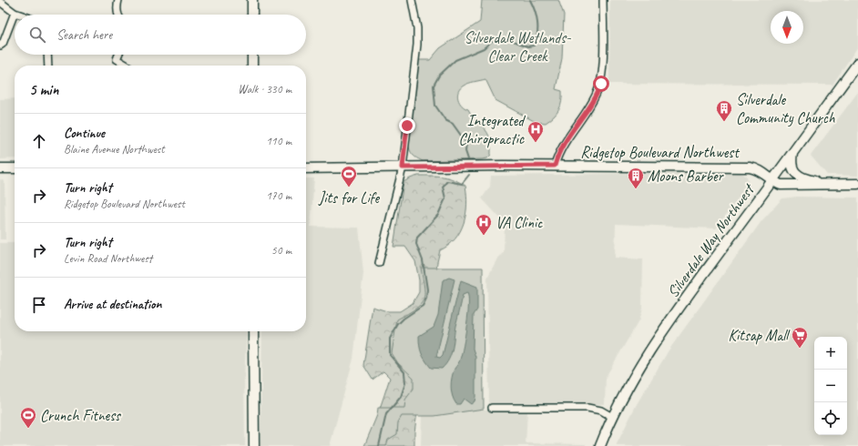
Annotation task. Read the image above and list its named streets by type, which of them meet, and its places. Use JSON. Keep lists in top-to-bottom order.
{
  "streets": {
    "main road": ["Ridgetop Boulevard Northwest", "Silverdale Way Northwest"]
  },
  "crossings": [
    ["Ridgetop Boulevard Northwest", "Silverdale Way Northwest"]
  ],
  "parks": ["Silverdale Wetlands- Clear Creek"],
  "places": {
    "building": ["Silverdale Community Church", "Moons Barber"],
    "hospital": ["Integrated Chiropractic", "VA Clinic"],
    "sports": ["Jits for Life", "Crunch Fitness"],
    "supermarket": ["Kitsap Mall"]
  },
  "north": "bottom",
  "page": {
    "search": "Search here",
    "heading": ["5 min", "Walk · 330 m"],
    "list": [
      ["Continue", "Blaine Avenue Northwest", "110 m"],
      ["Turn right", "Ridgetop Boulevard Northwest", "170 m"],
      ["Turn right", "Levin Road Northwest", "50 m"],
      "Arrive at destination"
    ],
    "map_buttons": ["+", "−"]
  }
}
